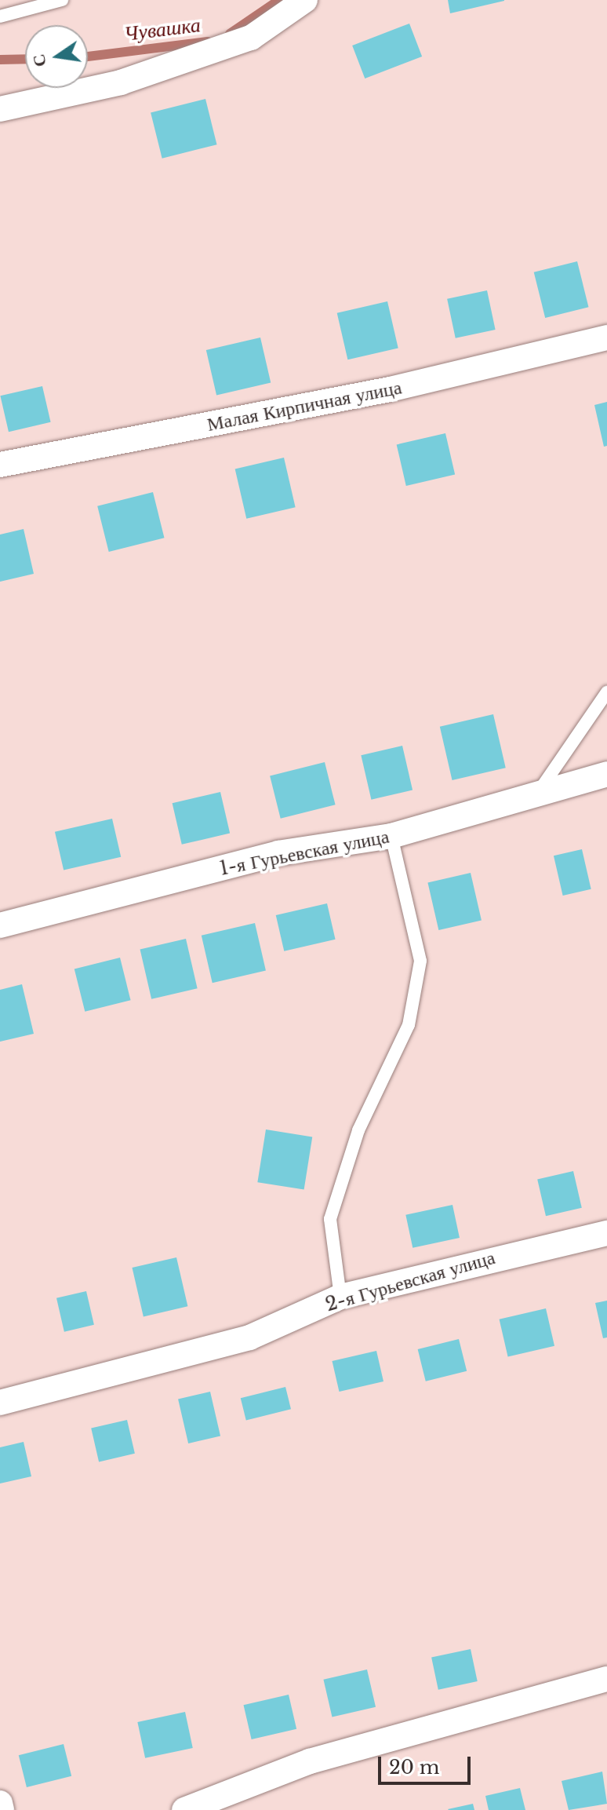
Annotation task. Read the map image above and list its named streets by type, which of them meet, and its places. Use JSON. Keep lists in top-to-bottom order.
{
  "streets": {
    "street": ["Малая Кирпичная улица", "1-я Гурьевская улица", "2-я Гурьевская улица"]
  },
  "water": ["Чувашка"],
  "scale_bar": "20 m",
  "north": "left"
}
